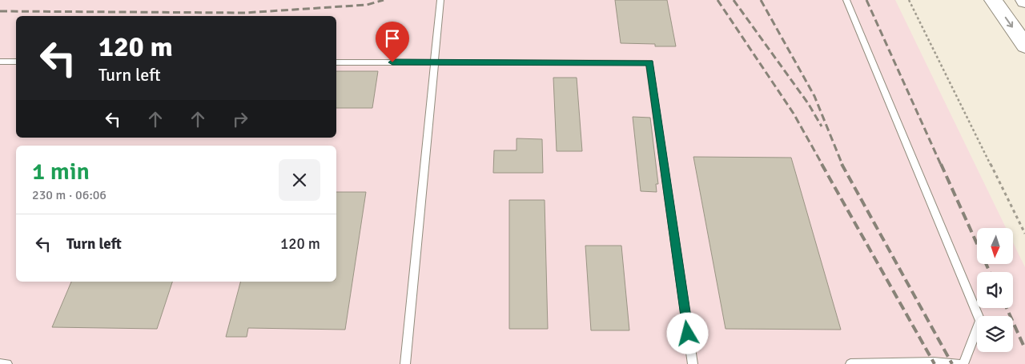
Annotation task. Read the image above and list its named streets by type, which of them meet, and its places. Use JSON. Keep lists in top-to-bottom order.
{
  "north": "bottom",
  "page": {
    "turn": ["120 m", "Turn left"],
    "heading": ["1 min", "230 m · 06:06"],
    "list": [
      {
        "name": "Turn left",
        "value": "120 m"
      }
    ]
  }
}
